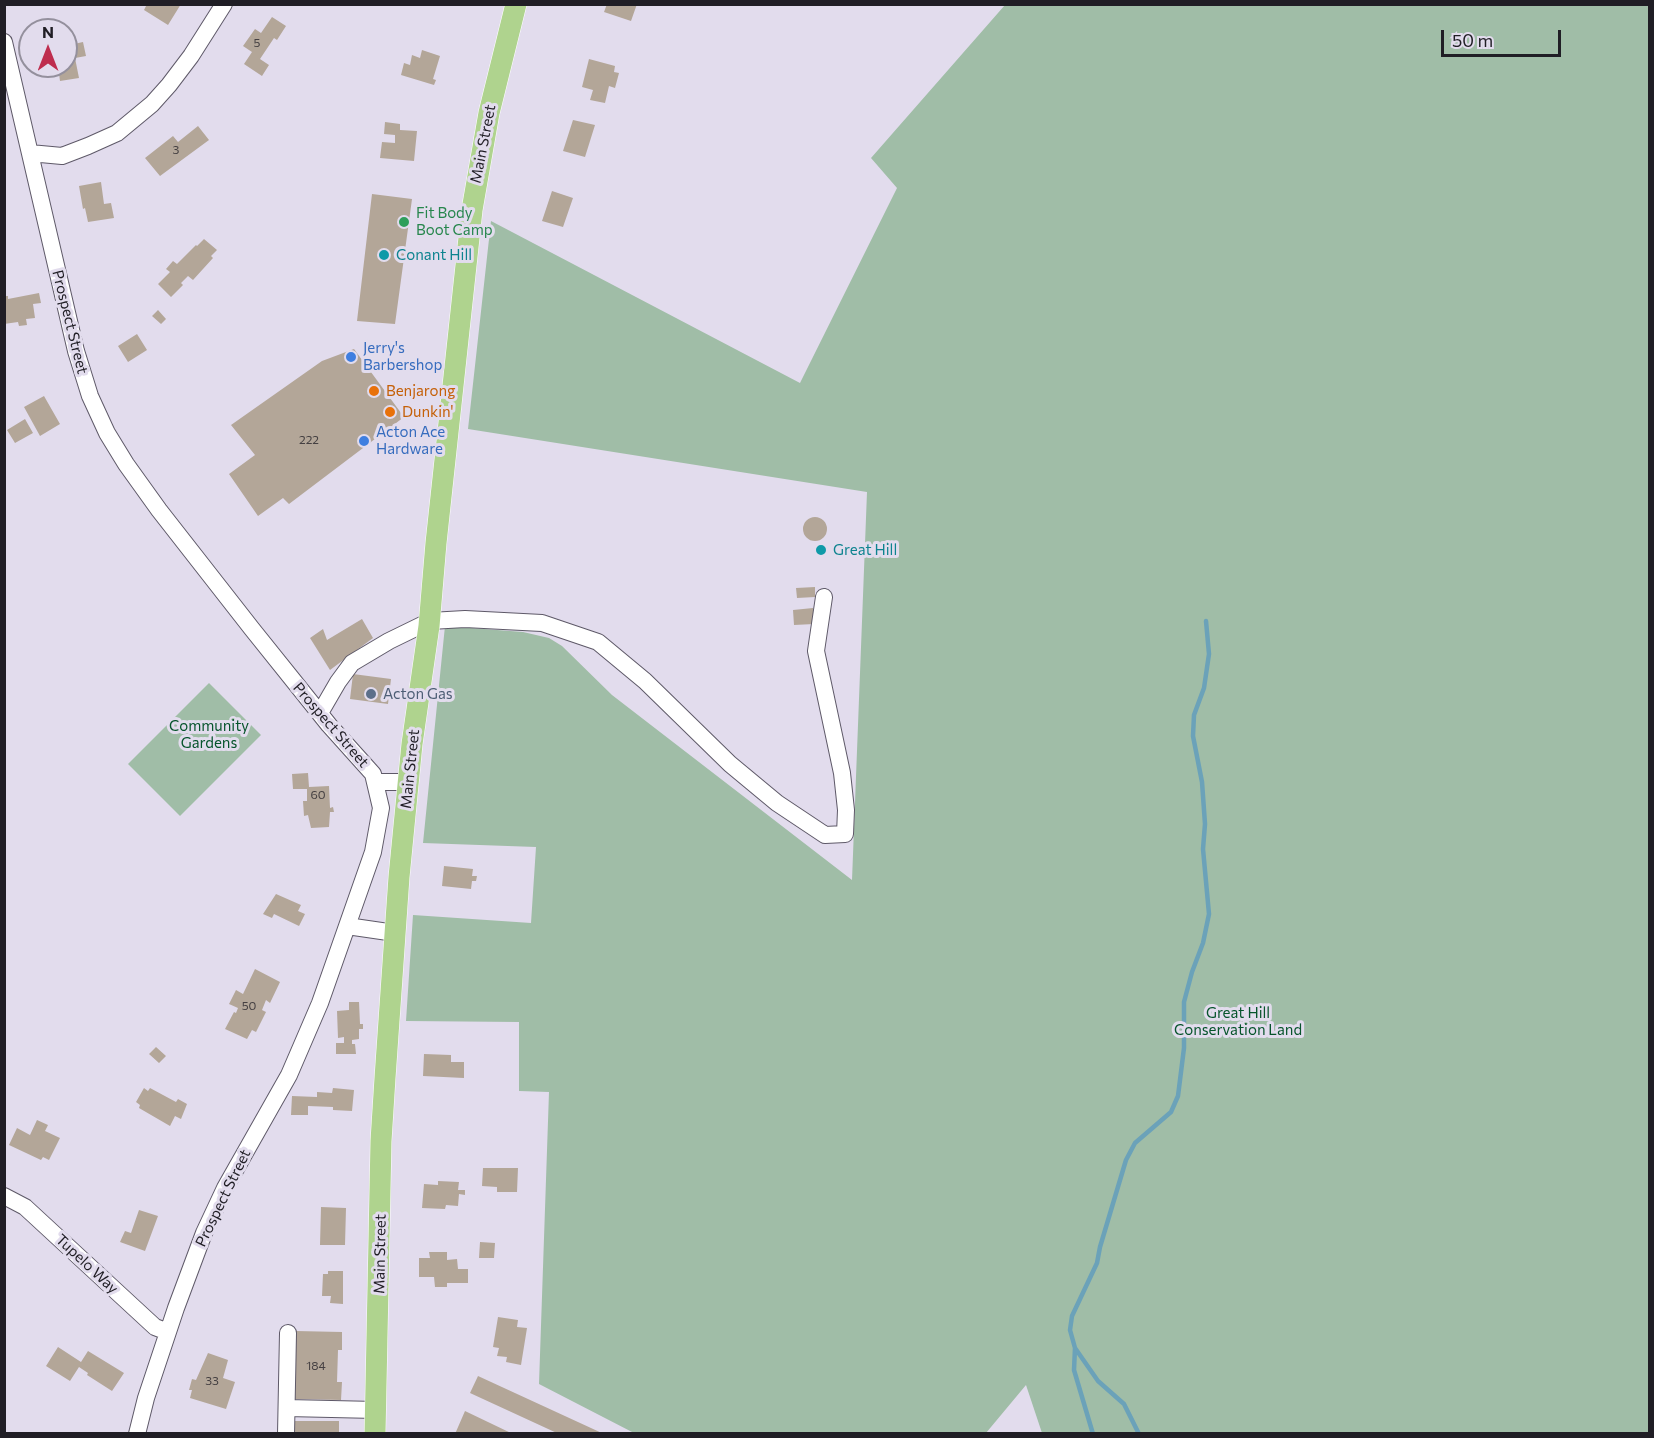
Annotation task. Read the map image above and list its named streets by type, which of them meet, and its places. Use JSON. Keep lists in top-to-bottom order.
{
  "streets": {
    "main road": ["Main Street"],
    "street": ["Prospect Street", "Tupelo Way"]
  },
  "crossings": [
    ["Prospect Street", "Tupelo Way"]
  ],
  "parks": ["Community Gardens", "Great Hill Conservation Land"],
  "places": [
    "Fit Body Boot Camp",
    "Conant Hill",
    "Jerry's Barbershop",
    "Benjarong",
    "Dunkin'",
    "Acton Ace Hardware",
    "Great Hill",
    "Acton Gas"
  ],
  "house_numbers": [
    "5",
    "3",
    "222",
    "60",
    "50",
    "184",
    "33"
  ],
  "scale_bar": "50 m",
  "north": "top"
}
